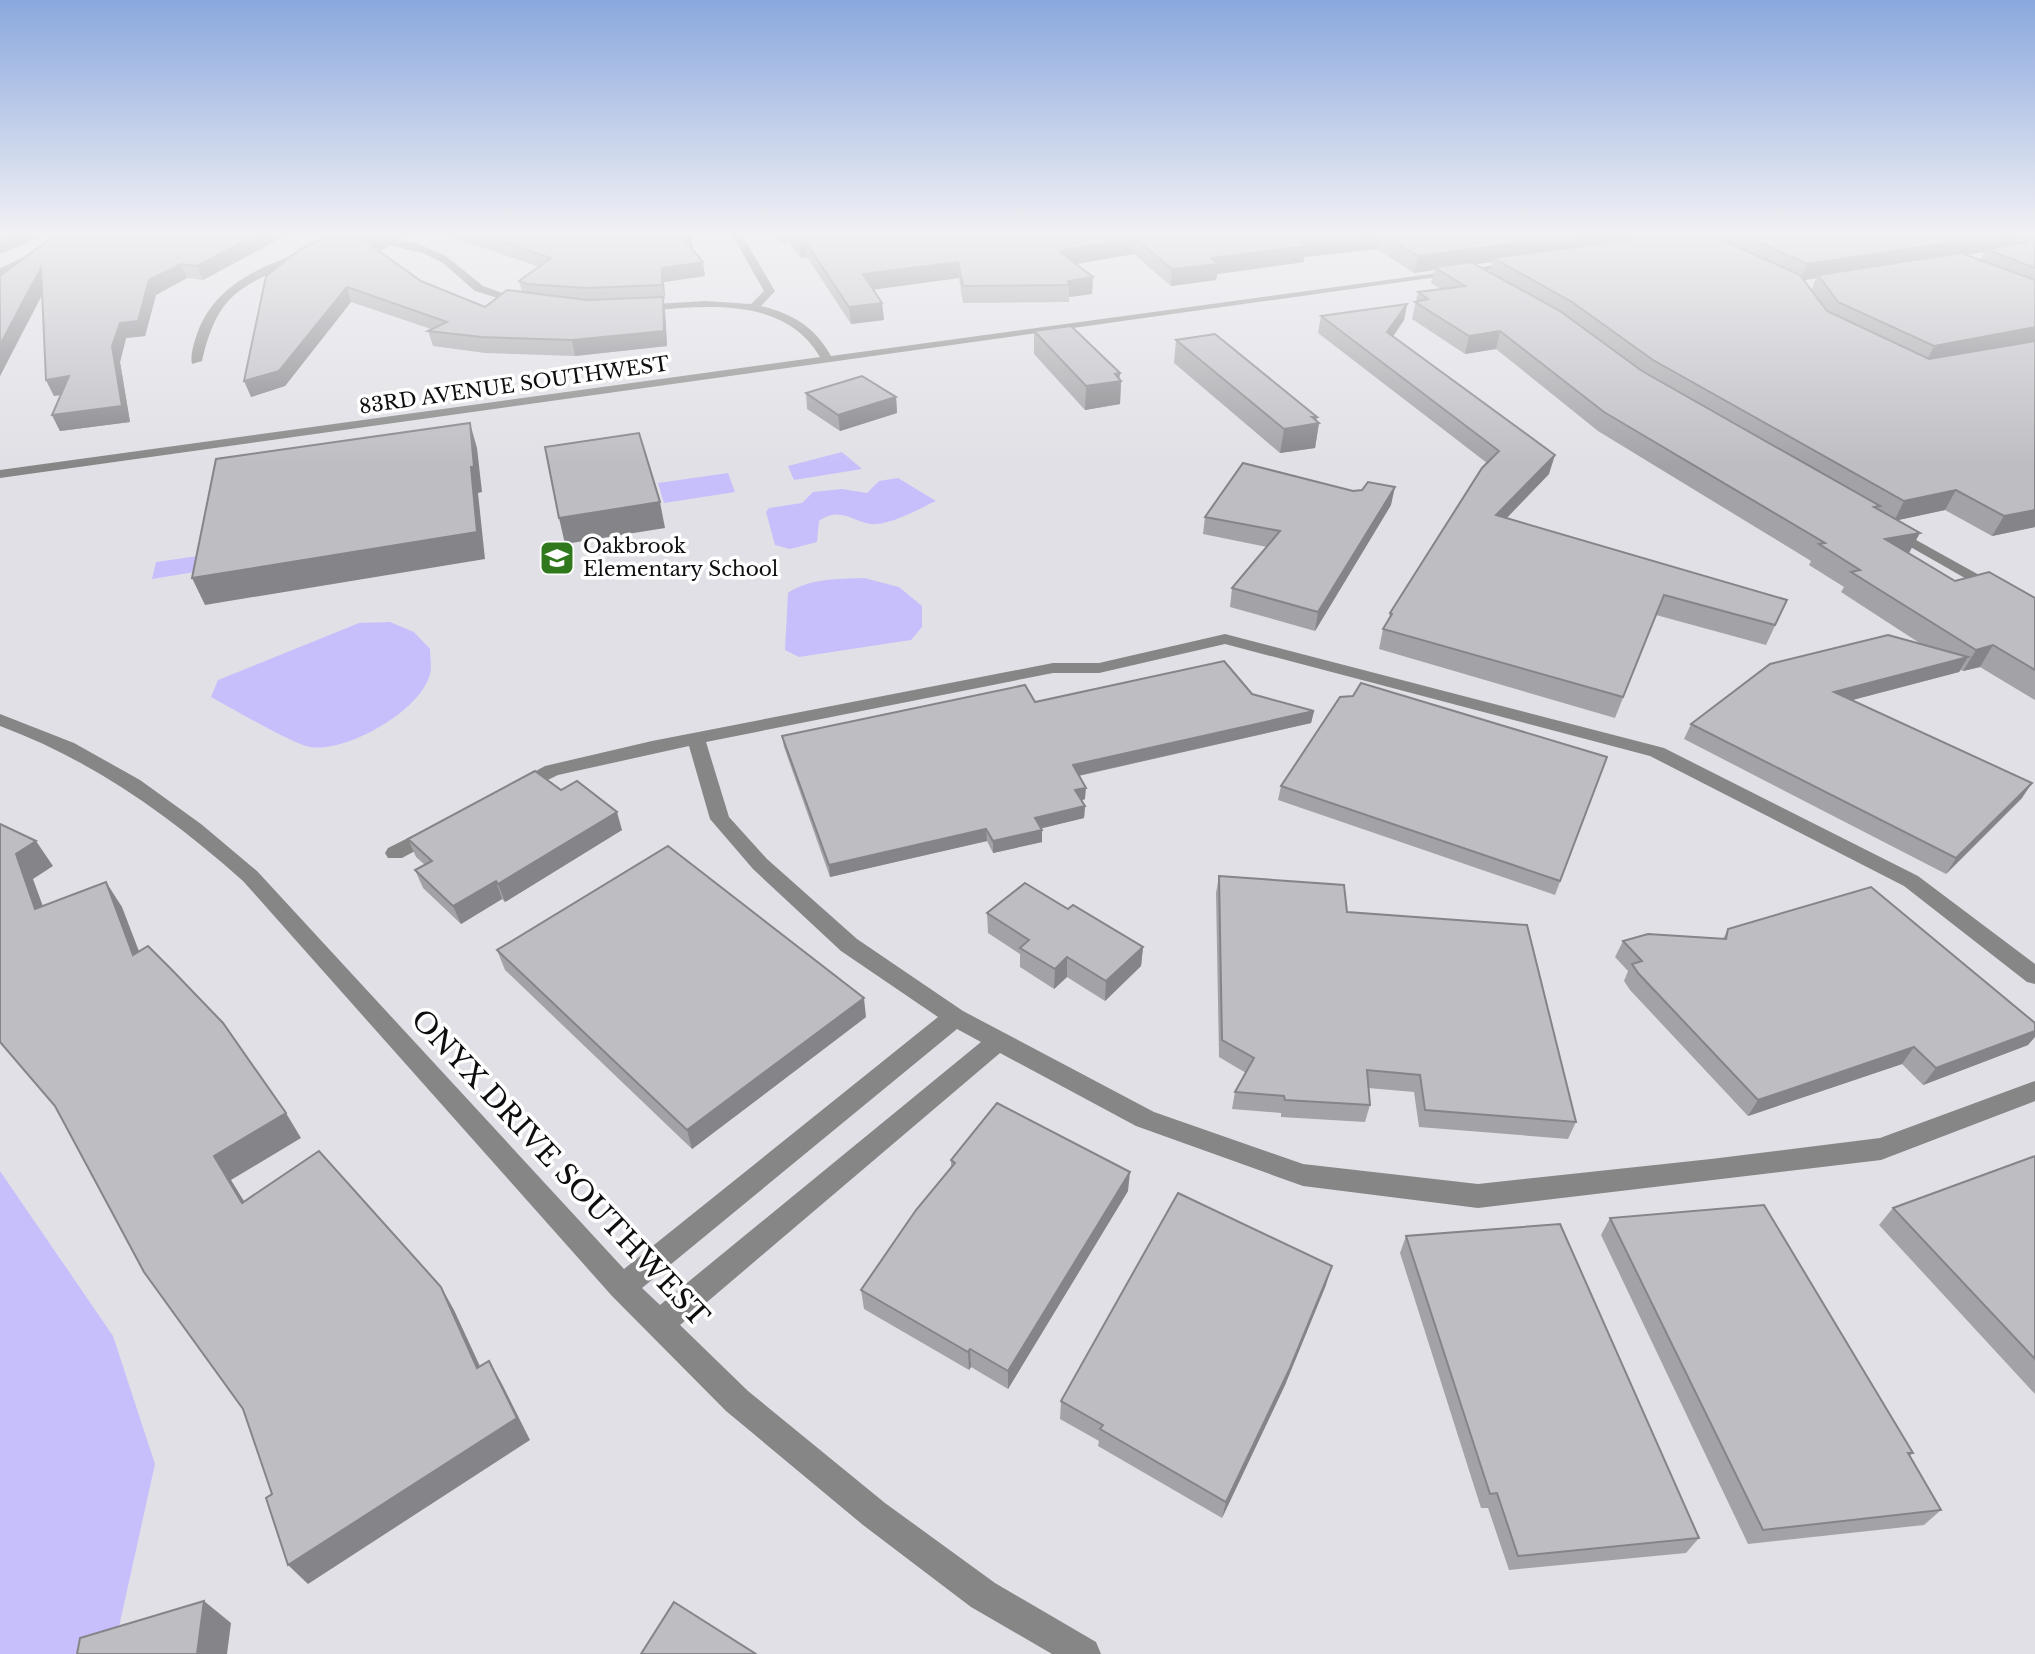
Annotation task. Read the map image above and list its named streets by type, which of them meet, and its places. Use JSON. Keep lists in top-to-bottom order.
{
  "streets": {
    "street": ["83RD AVENUE SOUTHWEST", "ONYX DRIVE SOUTHWEST"]
  },
  "places": {
    "school or university": ["Oakbrook Elementary School"]
  }
}
